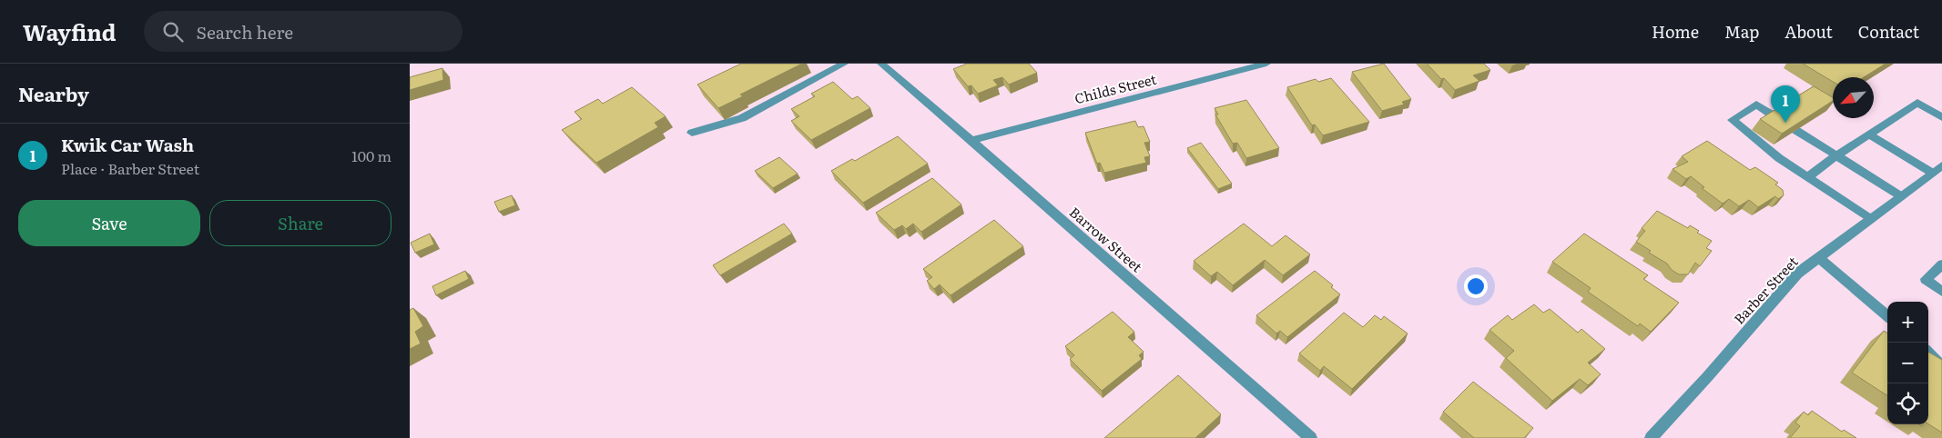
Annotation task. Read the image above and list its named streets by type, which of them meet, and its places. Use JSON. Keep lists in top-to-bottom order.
{
  "streets": {
    "street": ["Childs Street", "Barrow Street", "Barber Street"]
  },
  "crossings": [
    ["Childs Street", "Barrow Street"]
  ],
  "north": "bottom left",
  "page": {
    "header": "Wayfind",
    "search": "Search here",
    "nav": [
      "Home",
      "Map",
      "About",
      "Contact"
    ],
    "heading": "Nearby",
    "pins": "1",
    "list": [
      {
        "mark": "1",
        "name": "Kwik Car Wash",
        "note": "Place · Barber Street",
        "value": "100 m"
      }
    ],
    "buttons": ["Save", "Share"],
    "map_buttons": ["+", "−"]
  }
}
